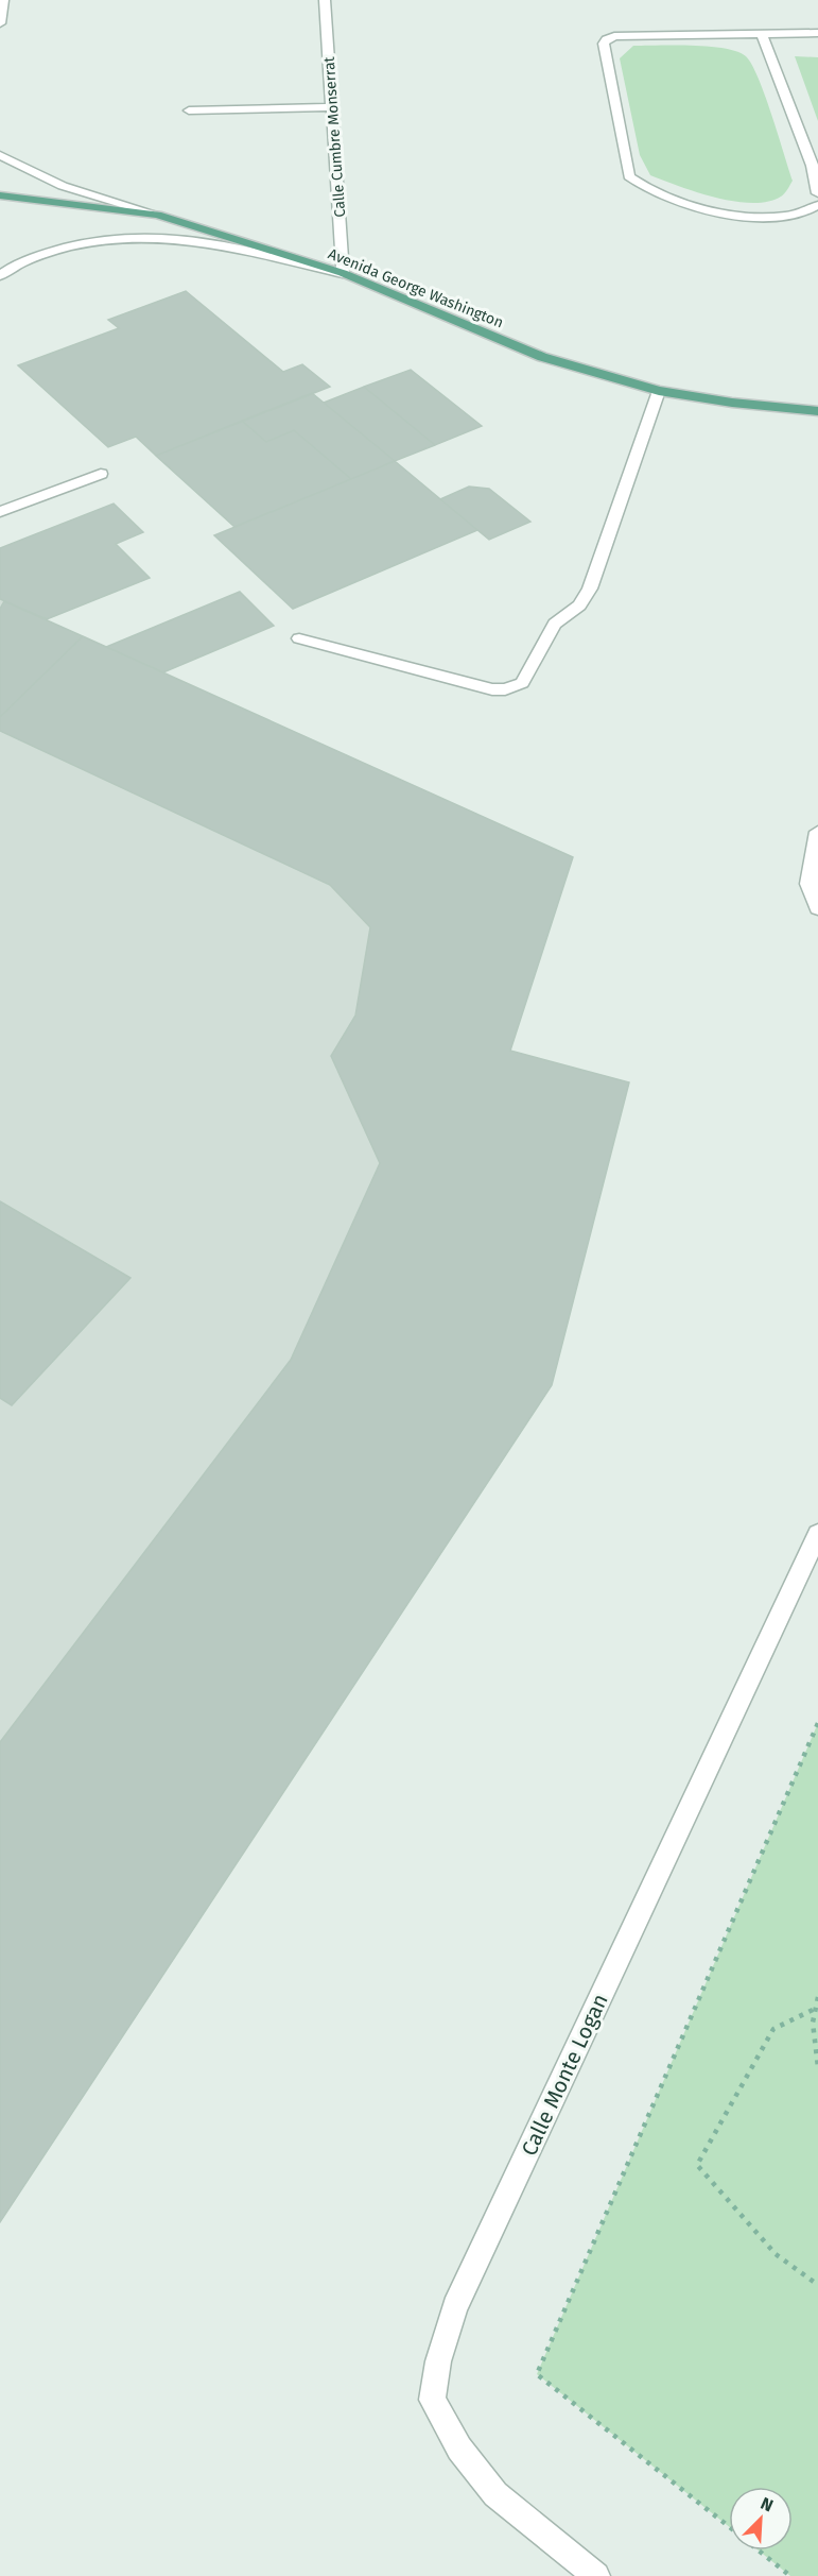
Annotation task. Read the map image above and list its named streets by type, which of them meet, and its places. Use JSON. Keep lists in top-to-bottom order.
{
  "streets": {
    "main road": ["Avenida George Washington"],
    "street": ["Calle Cumbre Monserrat", "Calle Monte Logan"]
  },
  "crossings": [
    ["Calle Cumbre Monserrat", "Avenida George Washington"]
  ],
  "north": "top right"
}
